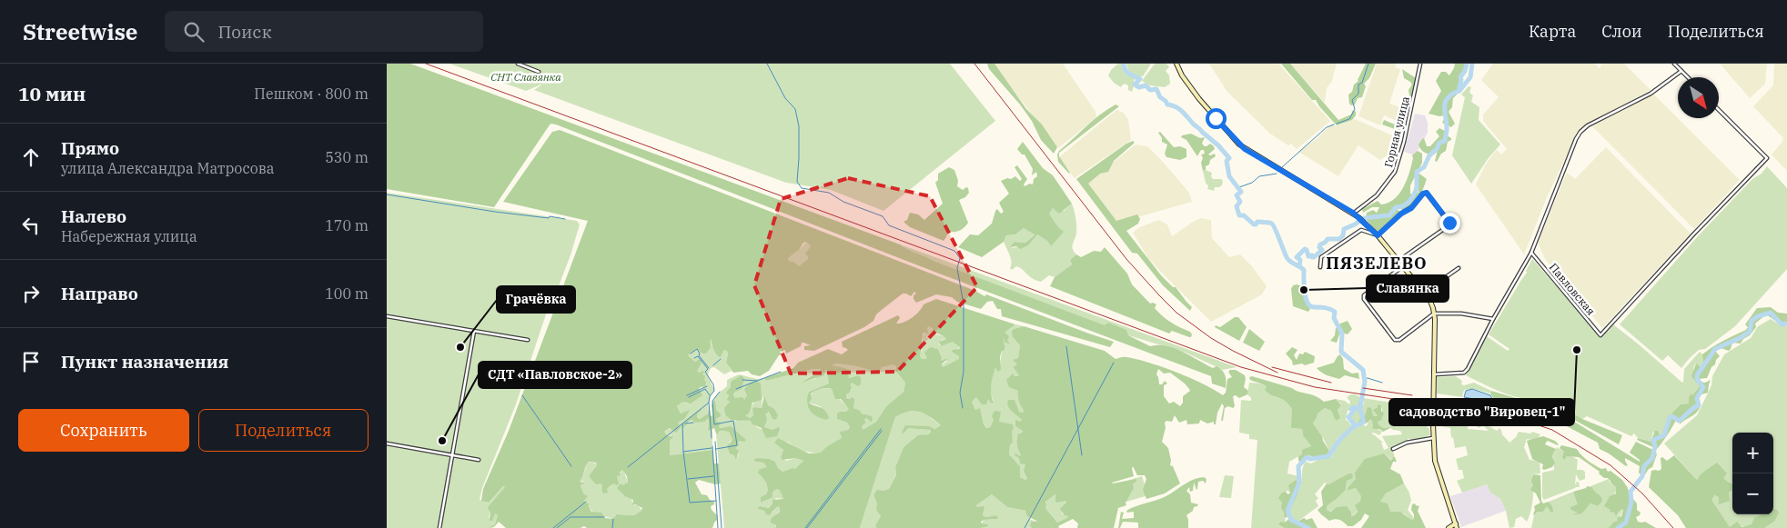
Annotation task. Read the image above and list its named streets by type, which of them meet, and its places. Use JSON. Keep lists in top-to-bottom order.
{
  "streets": {
    "street": ["Горная улица", "Павловская"]
  },
  "districts": ["ПЯЗЕЛЕВО"],
  "parks": ["СНТ Славянка"],
  "places": [
    "Славянка",
    "Грачёвка",
    "садоводство \"Вировец-1\"",
    "СДТ «Павловское-2»"
  ],
  "north": "bottom right",
  "page": {
    "header": "Streetwise",
    "search": "Поиск",
    "nav": ["Карта", "Слои", "Поделиться"],
    "heading": ["10 мин", "Пешком · 800 m"],
    "list": [
      ["Прямо", "улица Александра Матросова", "530 m"],
      ["Налево", "Набережная улица", "170 m"],
      ["Направо", "100 m"],
      "Пункт назначения"
    ],
    "buttons": ["Сохранить", "Поделиться"],
    "map_buttons": ["+", "−"]
  }
}
